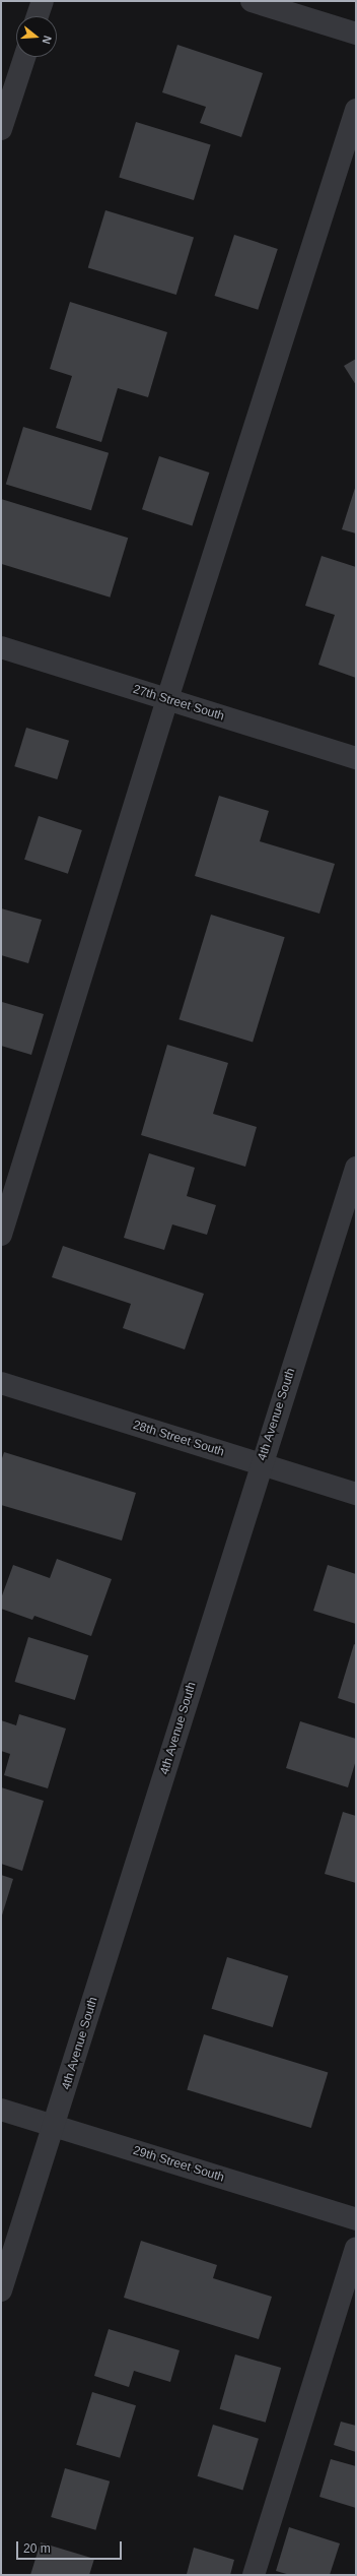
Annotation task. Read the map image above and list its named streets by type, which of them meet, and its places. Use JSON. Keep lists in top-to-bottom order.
{
  "streets": {
    "street": [
      "27th Street South",
      "4th Avenue South",
      "28th Street South",
      "29th Street South"
    ]
  },
  "crossings": [
    ["4th Avenue South", "28th Street South"],
    ["4th Avenue South", "29th Street South"]
  ],
  "scale_bar": "20 m",
  "north": "right"
}
